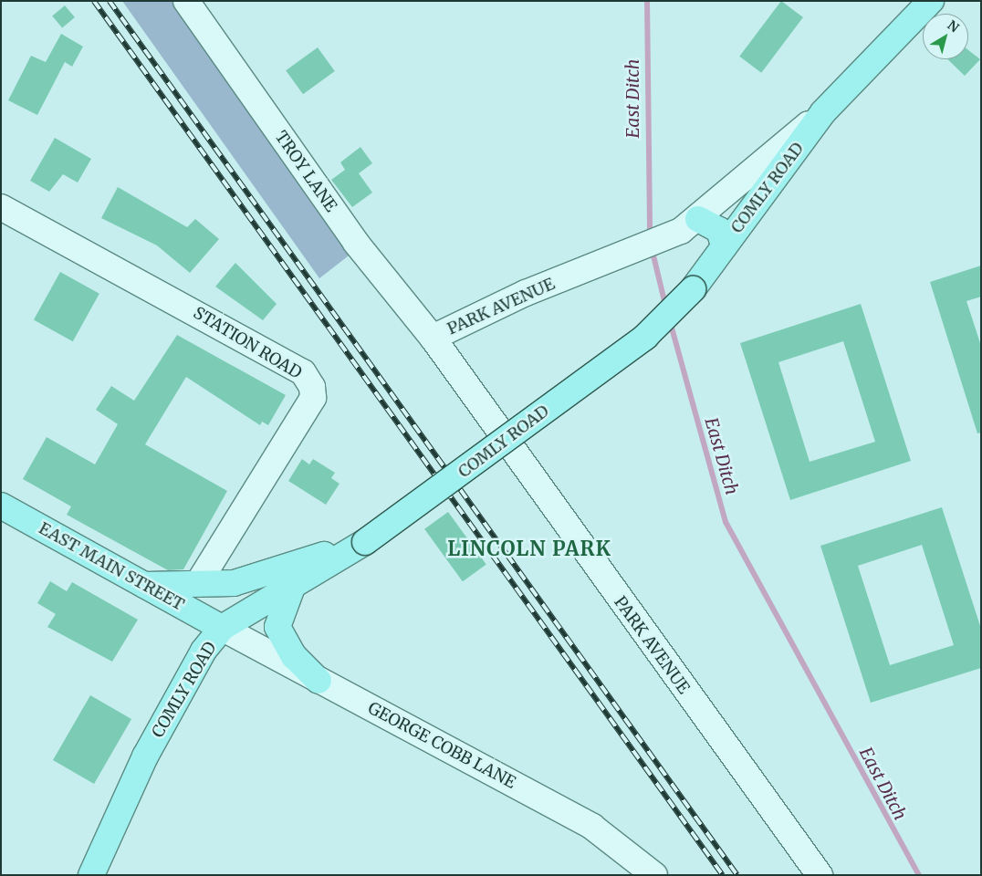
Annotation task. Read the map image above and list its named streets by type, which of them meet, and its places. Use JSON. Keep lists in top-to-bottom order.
{
  "streets": {
    "main road": ["COMLY ROAD", "EAST MAIN STREET"],
    "street": [
      "TROY LANE",
      "PARK AVENUE",
      "STATION ROAD",
      "GEORGE COBB LANE"
    ]
  },
  "crossings": [
    ["TROY LANE", "PARK AVENUE"],
    ["COMLY ROAD", "PARK AVENUE"],
    ["COMLY ROAD", "EAST MAIN STREET"],
    ["COMLY ROAD", "GEORGE COBB LANE"],
    ["EAST MAIN STREET", "GEORGE COBB LANE"]
  ],
  "districts": ["LINCOLN PARK"],
  "water": ["East Ditch"],
  "north": "top right"
}
